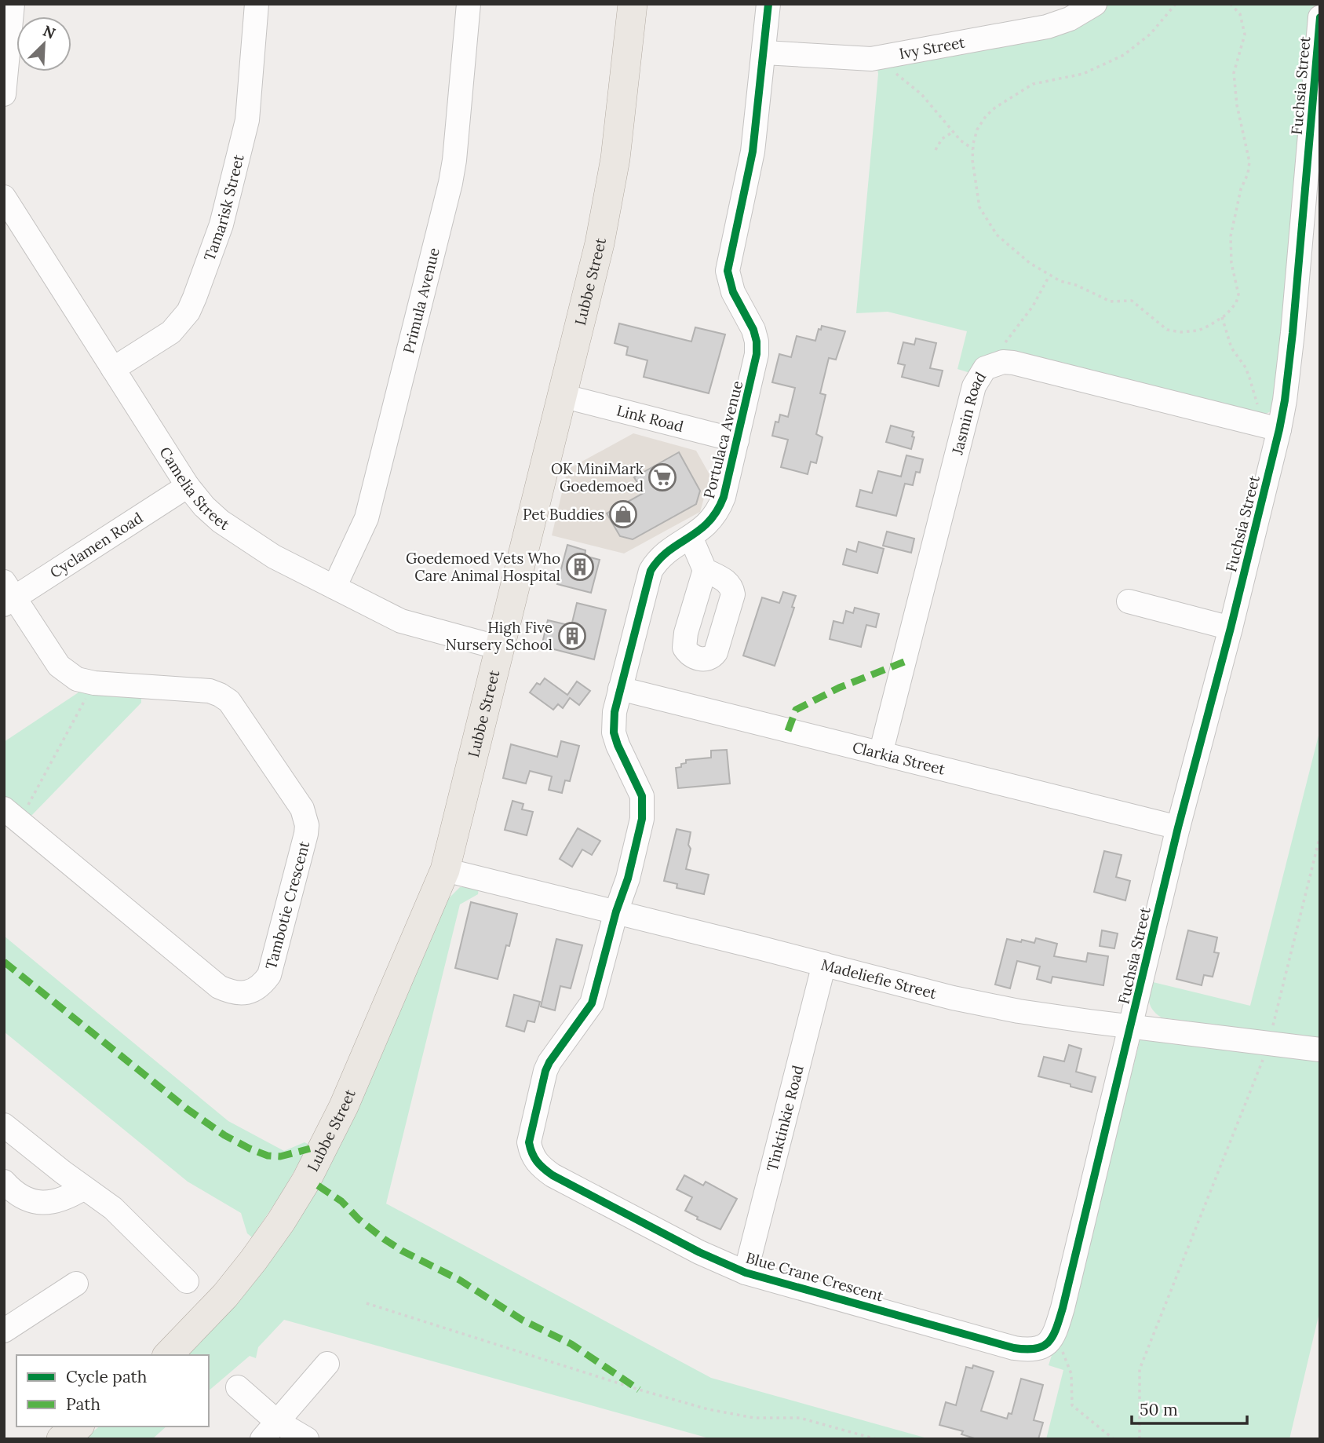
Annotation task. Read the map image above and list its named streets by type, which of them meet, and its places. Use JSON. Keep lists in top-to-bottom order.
{
  "streets": {
    "main road": ["Lubbe Street"],
    "street": [
      "Ivy Street",
      "Fuchsia Street",
      "Tamarisk Street",
      "Primula Avenue",
      "Jasmin Road",
      "Link Road",
      "Portulaca Avenue",
      "Camelia Street",
      "Cyclamen Road",
      "Clarkia Street",
      "Tambotie Crescent",
      "Madeliefie Street",
      "Tinktinkie Road",
      "Blue Crane Crescent"
    ]
  },
  "crossings": [
    ["Ivy Street", "Portulaca Avenue"],
    ["Fuchsia Street", "Jasmin Road"],
    ["Fuchsia Street", "Clarkia Street"],
    ["Fuchsia Street", "Madeliefie Street"],
    ["Tamarisk Street", "Camelia Street"],
    ["Lubbe Street", "Link Road"],
    ["Lubbe Street", "Camelia Street"],
    ["Lubbe Street", "Madeliefie Street"],
    ["Primula Avenue", "Camelia Street"],
    ["Jasmin Road", "Clarkia Street"],
    ["Link Road", "Portulaca Avenue"],
    ["Portulaca Avenue", "Clarkia Street"],
    ["Portulaca Avenue", "Madeliefie Street"],
    ["Portulaca Avenue", "Blue Crane Crescent"],
    ["Camelia Street", "Cyclamen Road"],
    ["Cyclamen Road", "Tambotie Crescent"],
    ["Madeliefie Street", "Tinktinkie Road"],
    ["Madeliefie Street", "Blue Crane Crescent"],
    ["Tinktinkie Road", "Blue Crane Crescent"]
  ],
  "places": {
    "supermarket": ["OK MiniMark Goedemoed"],
    "shop": ["Pet Buddies"],
    "building": ["Goedemoed Vets Who Care Animal Hospital", "High Five Nursery School"]
  },
  "legend": ["Cycle path", "Path"],
  "scale_bar": "50 m",
  "north": "top right"
}
